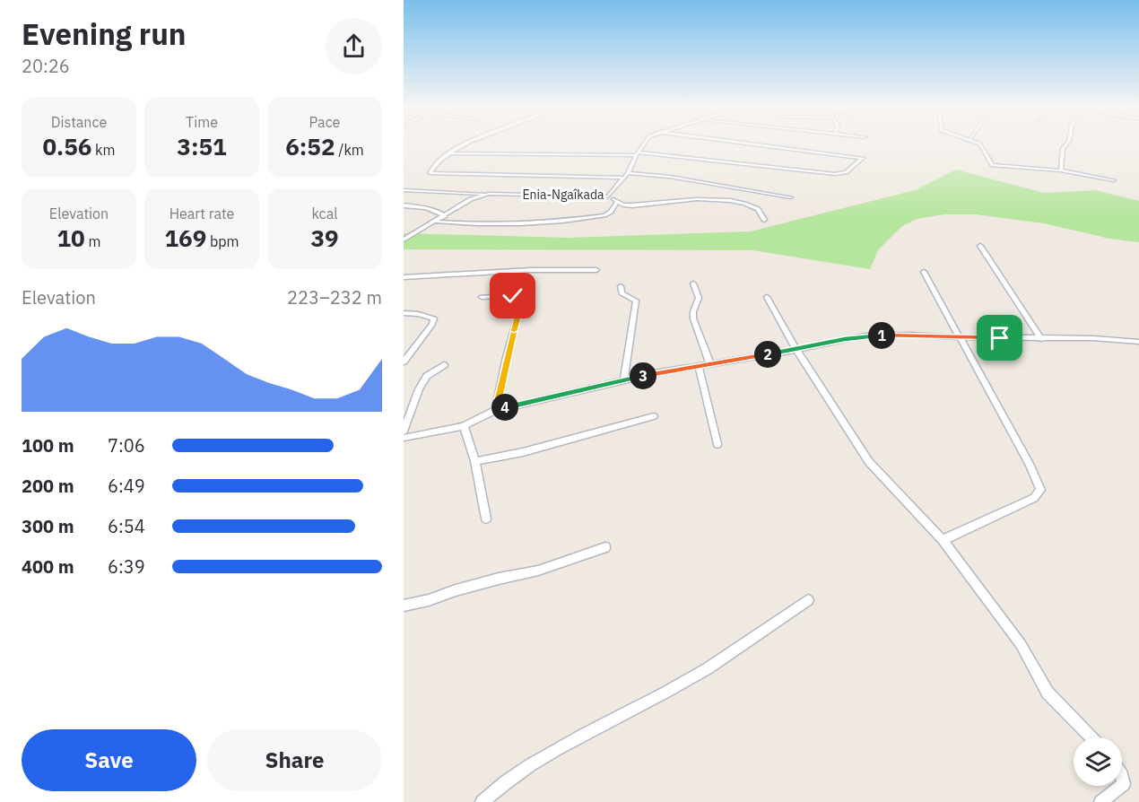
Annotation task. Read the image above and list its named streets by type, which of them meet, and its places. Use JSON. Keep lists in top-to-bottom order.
{
  "streets": {
    "street": ["Enia-Ngaîkada"]
  },
  "page": {
    "heading": ["Evening run", "20:26"],
    "stats": [
      ["Distance", "0.56 km"],
      ["Time", "3:51"],
      ["Pace", "6:52 /km"],
      ["Elevation", "10 m"],
      ["Heart rate", "169 bpm"],
      ["kcal", "39"]
    ],
    "chart": ["Elevation", "223–232 m"],
    "pins": [
      "1",
      "2",
      "3",
      "4"
    ],
    "list": [
      {
        "name": "100 m",
        "note": "7:06"
      },
      {
        "name": "200 m",
        "note": "6:49"
      },
      {
        "name": "300 m",
        "note": "6:54"
      },
      {
        "name": "400 m",
        "note": "6:39"
      }
    ],
    "buttons": ["Save", "Share"]
  }
}
